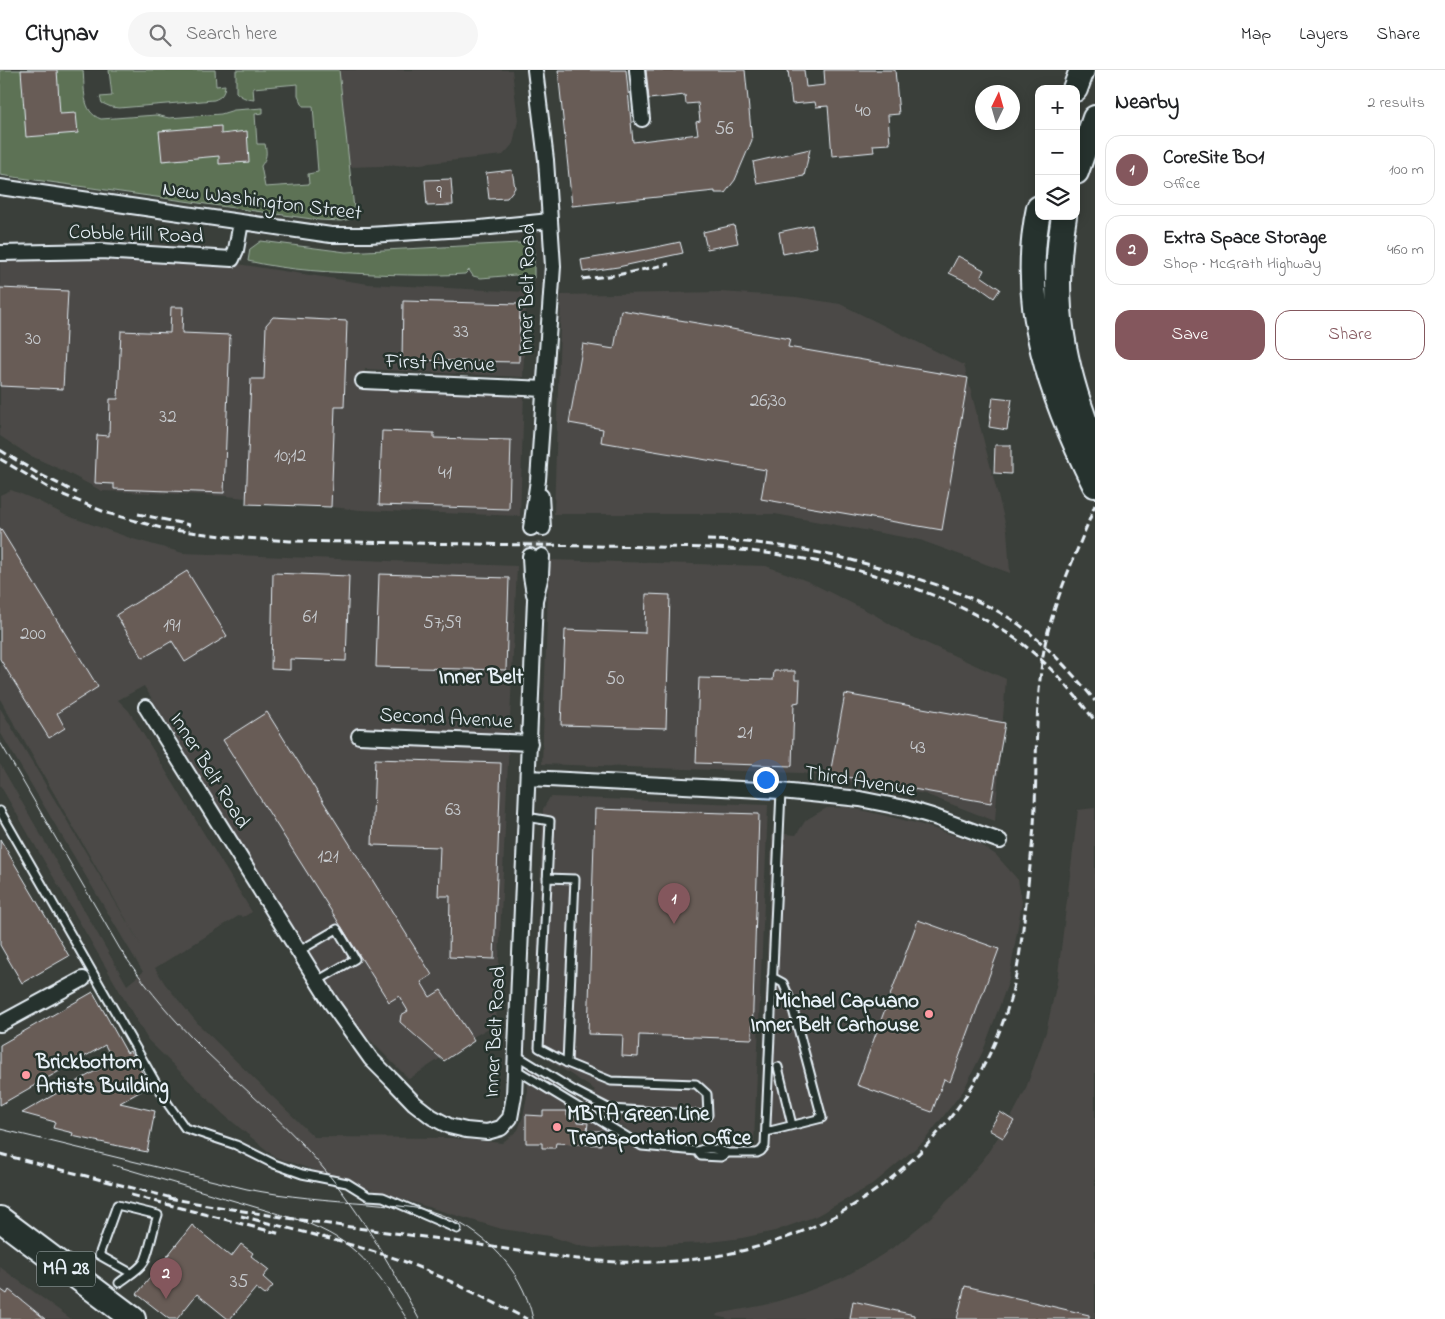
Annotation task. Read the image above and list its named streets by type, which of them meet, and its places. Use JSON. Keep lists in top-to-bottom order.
{
  "streets": {
    "highway": ["MA 28"],
    "street": [
      "New Washington Street",
      "Cobble Hill Road",
      "Inner Belt Road",
      "First Avenue",
      "Second Avenue",
      "Third Avenue"
    ]
  },
  "crossings": [
    ["New Washington Street", "Cobble Hill Road"],
    ["New Washington Street", "Inner Belt Road"],
    ["Inner Belt Road", "First Avenue"],
    ["Inner Belt Road", "Second Avenue"],
    ["Inner Belt Road", "Third Avenue"]
  ],
  "districts": ["Inner Belt"],
  "places": ["Michael Capuano Inner Belt Carhouse", "Brickbottom Artists Building", "MBTA Green Line Transportation Office"],
  "house_numbers": [
    "40",
    "56",
    "9",
    "33",
    "30",
    "26;30",
    "32",
    "10;12",
    "41",
    "61",
    "57;59",
    "191",
    "200",
    "50",
    "21",
    "43",
    "63",
    "121",
    "35"
  ],
  "north": "top",
  "page": {
    "header": "Citynav",
    "search": "Search here",
    "nav": ["Map", "Layers", "Share"],
    "heading": ["Nearby", "2 results"],
    "map_buttons": ["+", "−"],
    "list": [
      {
        "mark": "1",
        "name": "CoreSite BO1",
        "note": "Office",
        "value": "100 m"
      },
      {
        "mark": "2",
        "name": "Extra Space Storage",
        "note": "Shop · McGrath Highway",
        "value": "460 m"
      }
    ],
    "buttons": ["Save", "Share"],
    "pins": ["1", "2"]
  }
}
